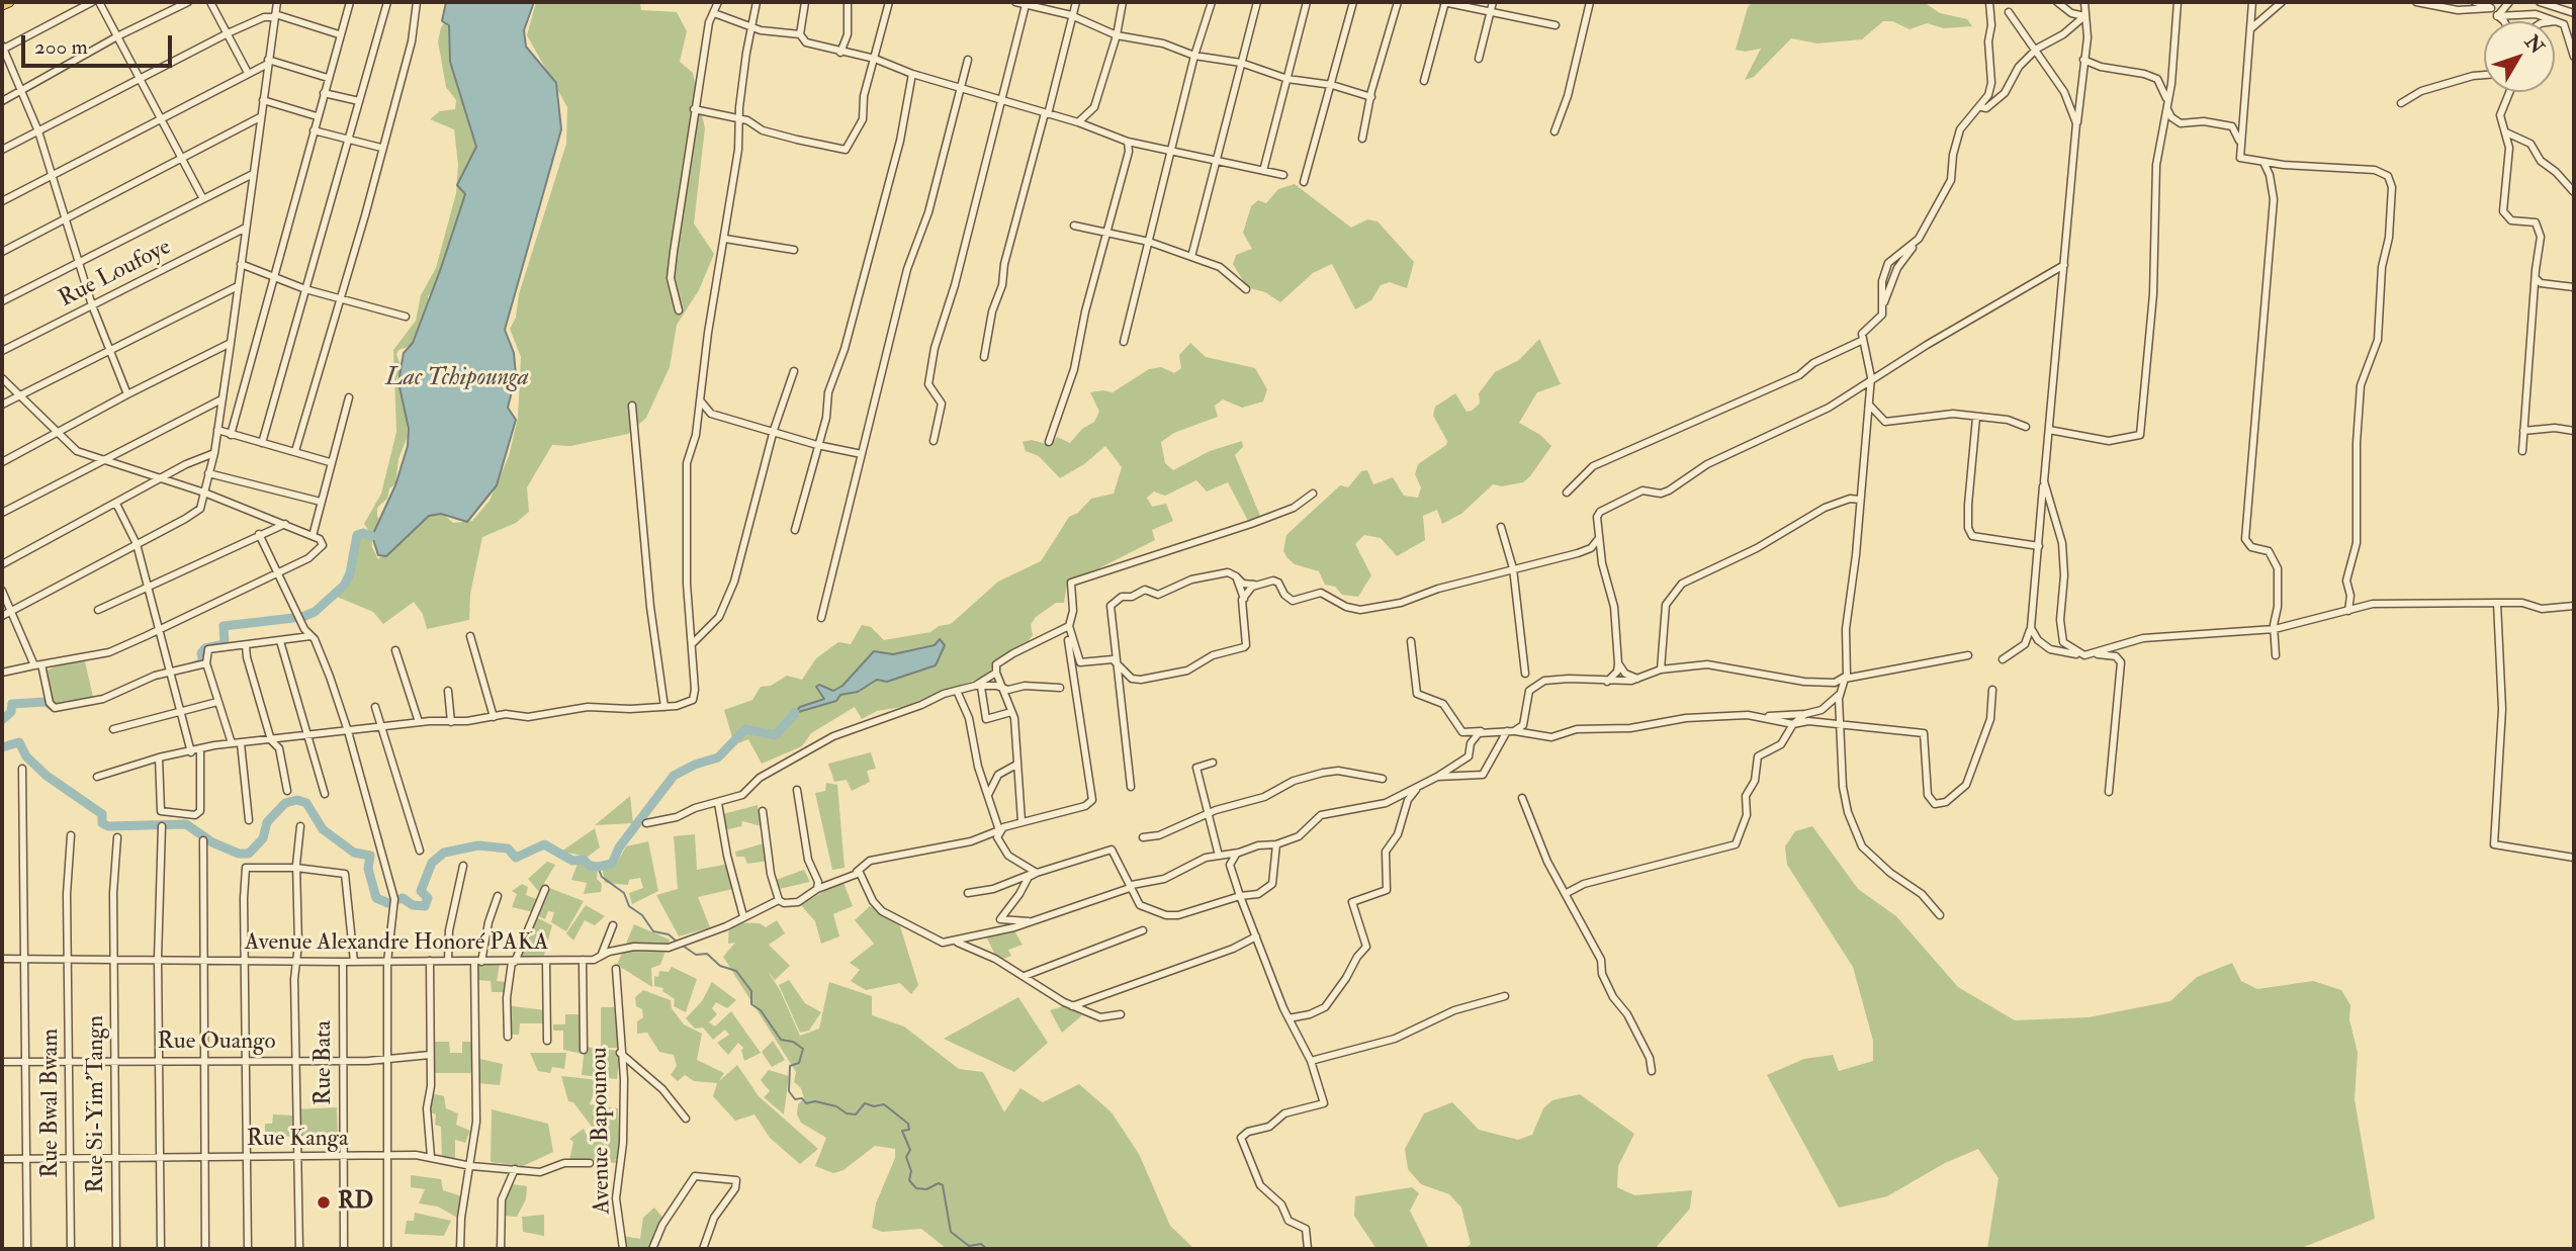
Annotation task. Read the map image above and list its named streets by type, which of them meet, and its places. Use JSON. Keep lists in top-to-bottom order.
{
  "streets": {
    "street": [
      "Rue Loufoye",
      "Avenue Alexandre Honoré PAKA",
      "Rue Ouango",
      "Rue Bata",
      "Rue Bwal Bwam",
      "Rue Si-Yim'Tangn",
      "Avenue Bapounou",
      "Rue Kanga"
    ]
  },
  "crossings": [
    ["Avenue Alexandre Honoré PAKA", "Rue Bata"],
    ["Avenue Alexandre Honoré PAKA", "Rue Bwal Bwam"],
    ["Avenue Alexandre Honoré PAKA", "Rue Si-Yim'Tangn"],
    ["Rue Ouango", "Rue Bata"],
    ["Rue Ouango", "Rue Bwal Bwam"],
    ["Rue Ouango", "Rue Si-Yim'Tangn"],
    ["Rue Bata", "Rue Kanga"],
    ["Rue Bwal Bwam", "Rue Kanga"],
    ["Rue Si-Yim'Tangn", "Rue Kanga"]
  ],
  "water": ["Lac Tchipounga"],
  "places": ["RD"],
  "scale_bar": "200 m",
  "north": "top right"
}
